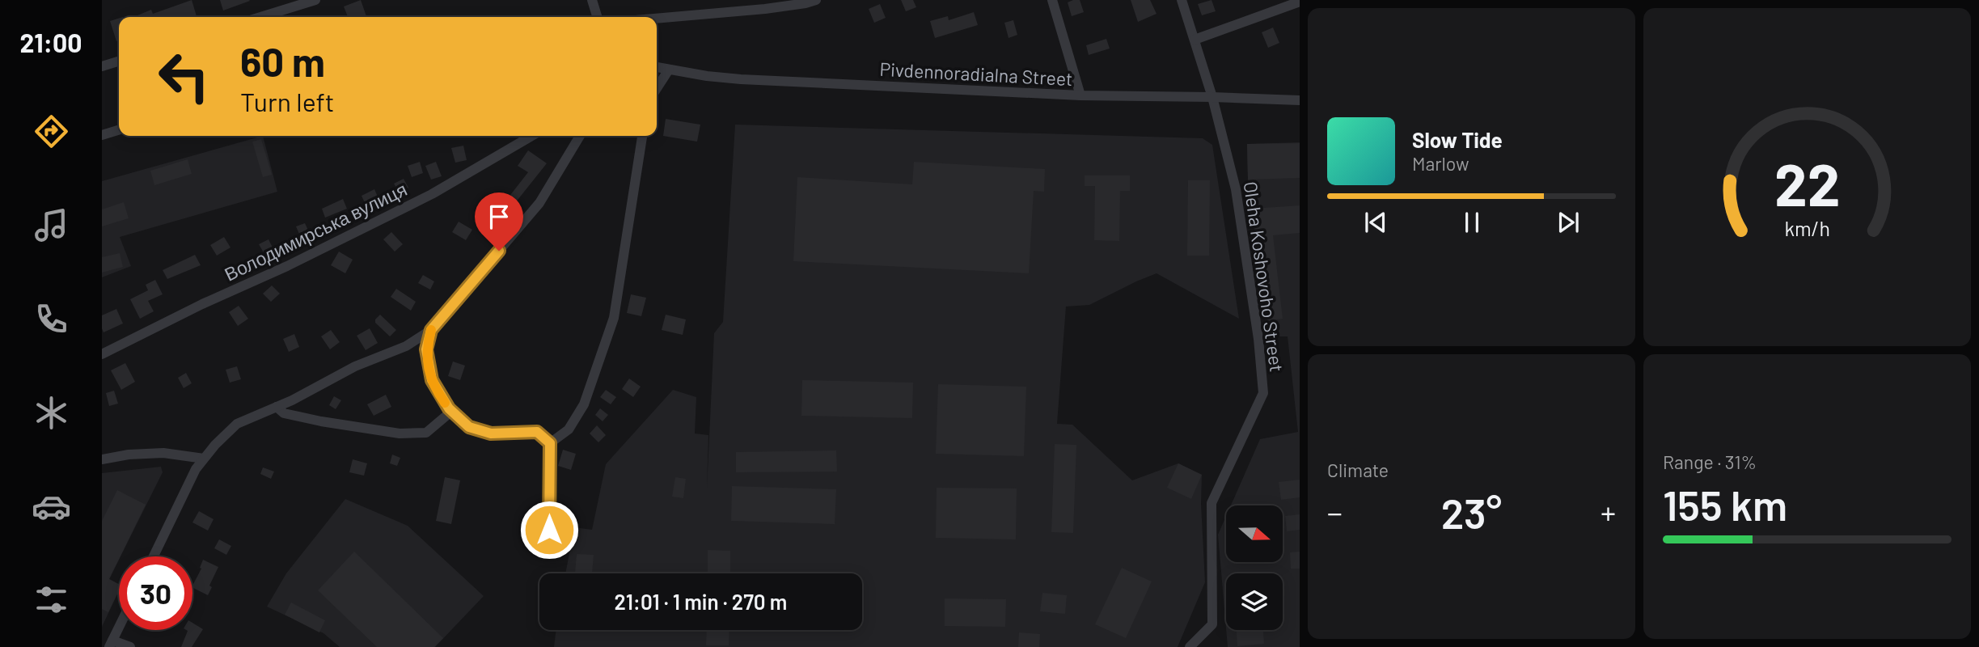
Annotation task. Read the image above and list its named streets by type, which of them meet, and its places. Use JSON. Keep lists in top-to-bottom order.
{
  "streets": {
    "street": ["Pivdennoradialna Street", "Володимирська вулиця", "Oleha Koshovoho Street"]
  },
  "crossings": [
    ["Pivdennoradialna Street", "Oleha Koshovoho Street"]
  ],
  "north": "right",
  "page": {
    "tabs": "21:00",
    "turn": ["60 m", "Turn left"],
    "song": ["Slow Tide", "Marlow"],
    "tile": [
      "Climate",
      ["Range · 31%", "155 km"]
    ],
    "heat": ["−", "23°", "+"],
    "limit": "30",
    "trip": "21:01 · 1 min · 270 m",
    "gauge": ["22", "km/h"]
  }
}
